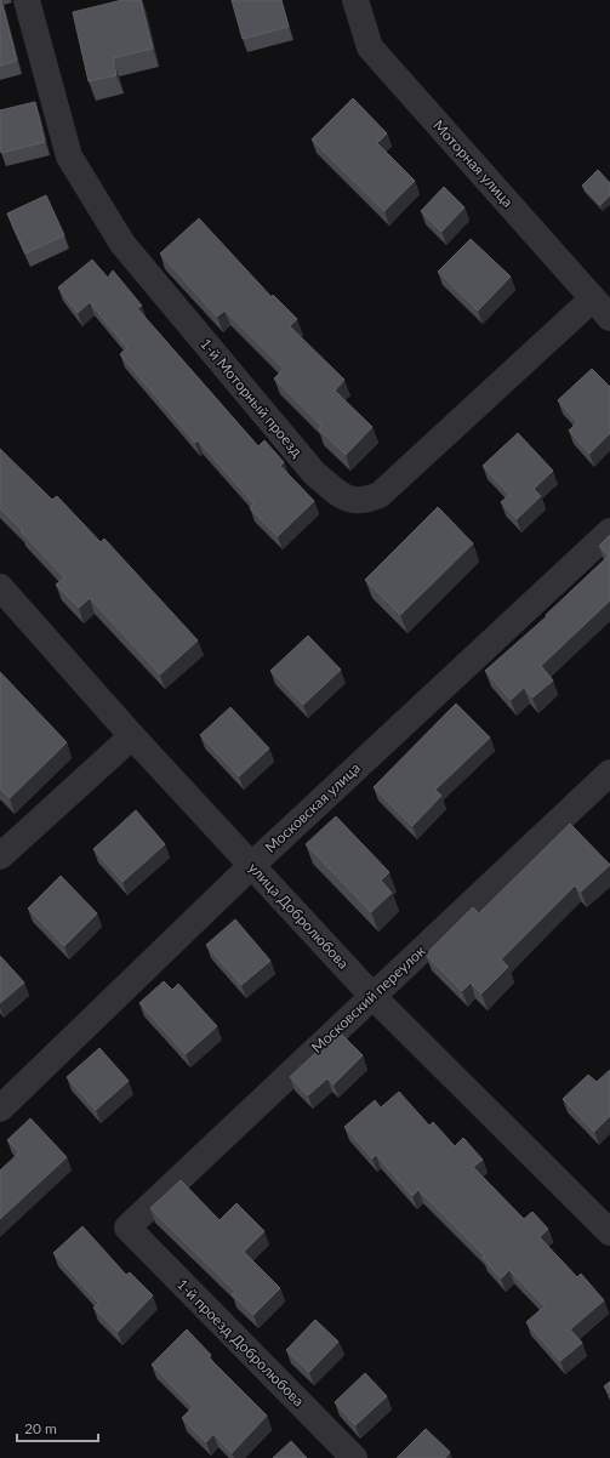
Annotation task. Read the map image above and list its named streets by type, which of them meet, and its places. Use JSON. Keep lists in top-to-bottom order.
{
  "streets": {
    "street": [
      "Моторная улица",
      "1-й Моторный проезд",
      "Московская улица",
      "улица Добролюбова",
      "Московский переулок",
      "1-й проезд Добролюбова"
    ]
  },
  "crossings": [
    ["Моторная улица", "1-й Моторный проезд"],
    ["Московская улица", "улица Добролюбова"],
    ["улица Добролюбова", "Московский переулок"],
    ["Московский переулок", "1-й проезд Добролюбова"]
  ],
  "scale_bar": "20 m"
}
